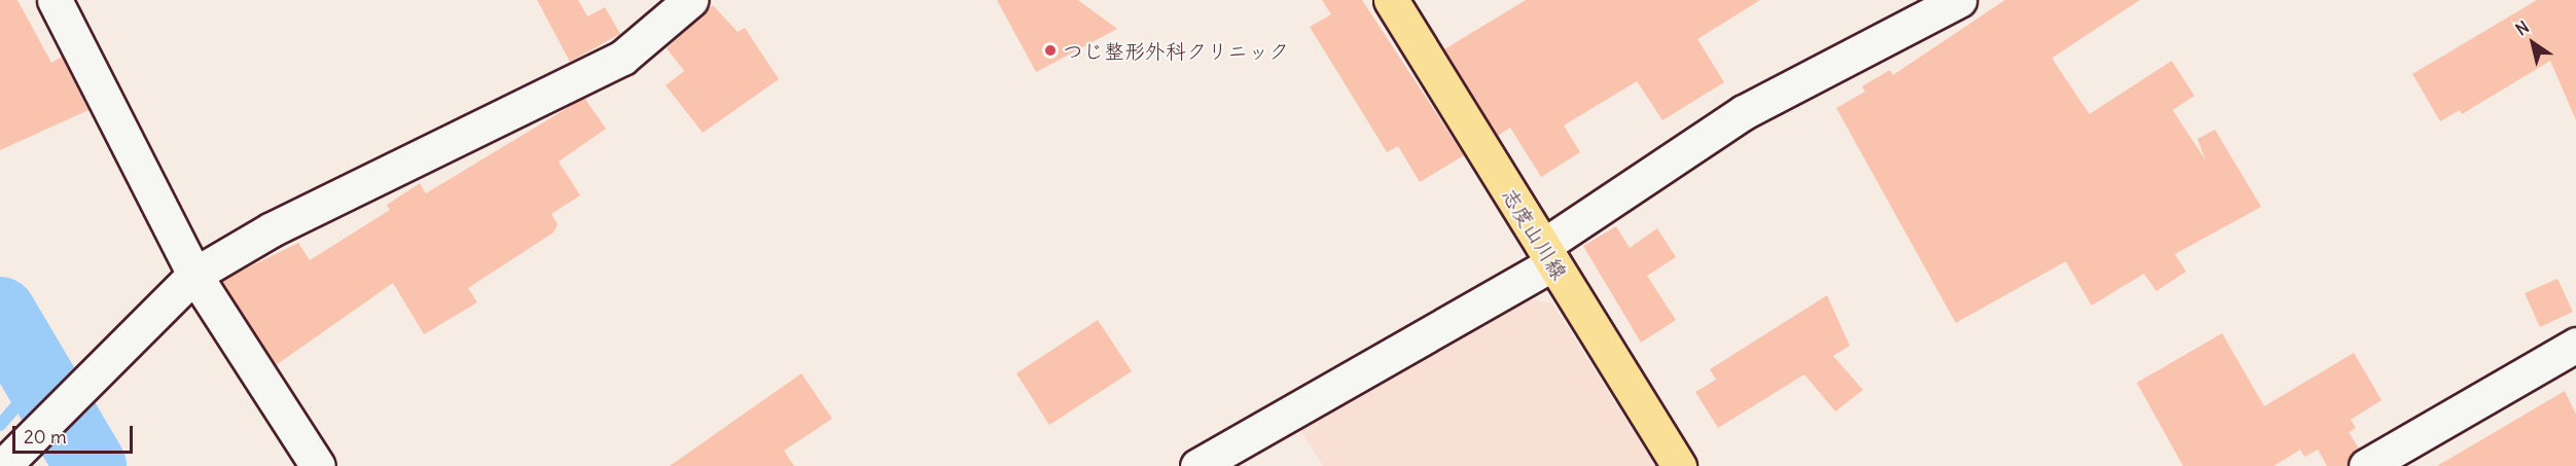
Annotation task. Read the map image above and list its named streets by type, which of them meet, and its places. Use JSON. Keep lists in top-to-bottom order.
{
  "streets": {
    "main road": ["志度山川線"]
  },
  "places": ["つじ整形外科クリニック"],
  "scale_bar": "20 m",
  "north": "top left"
}
